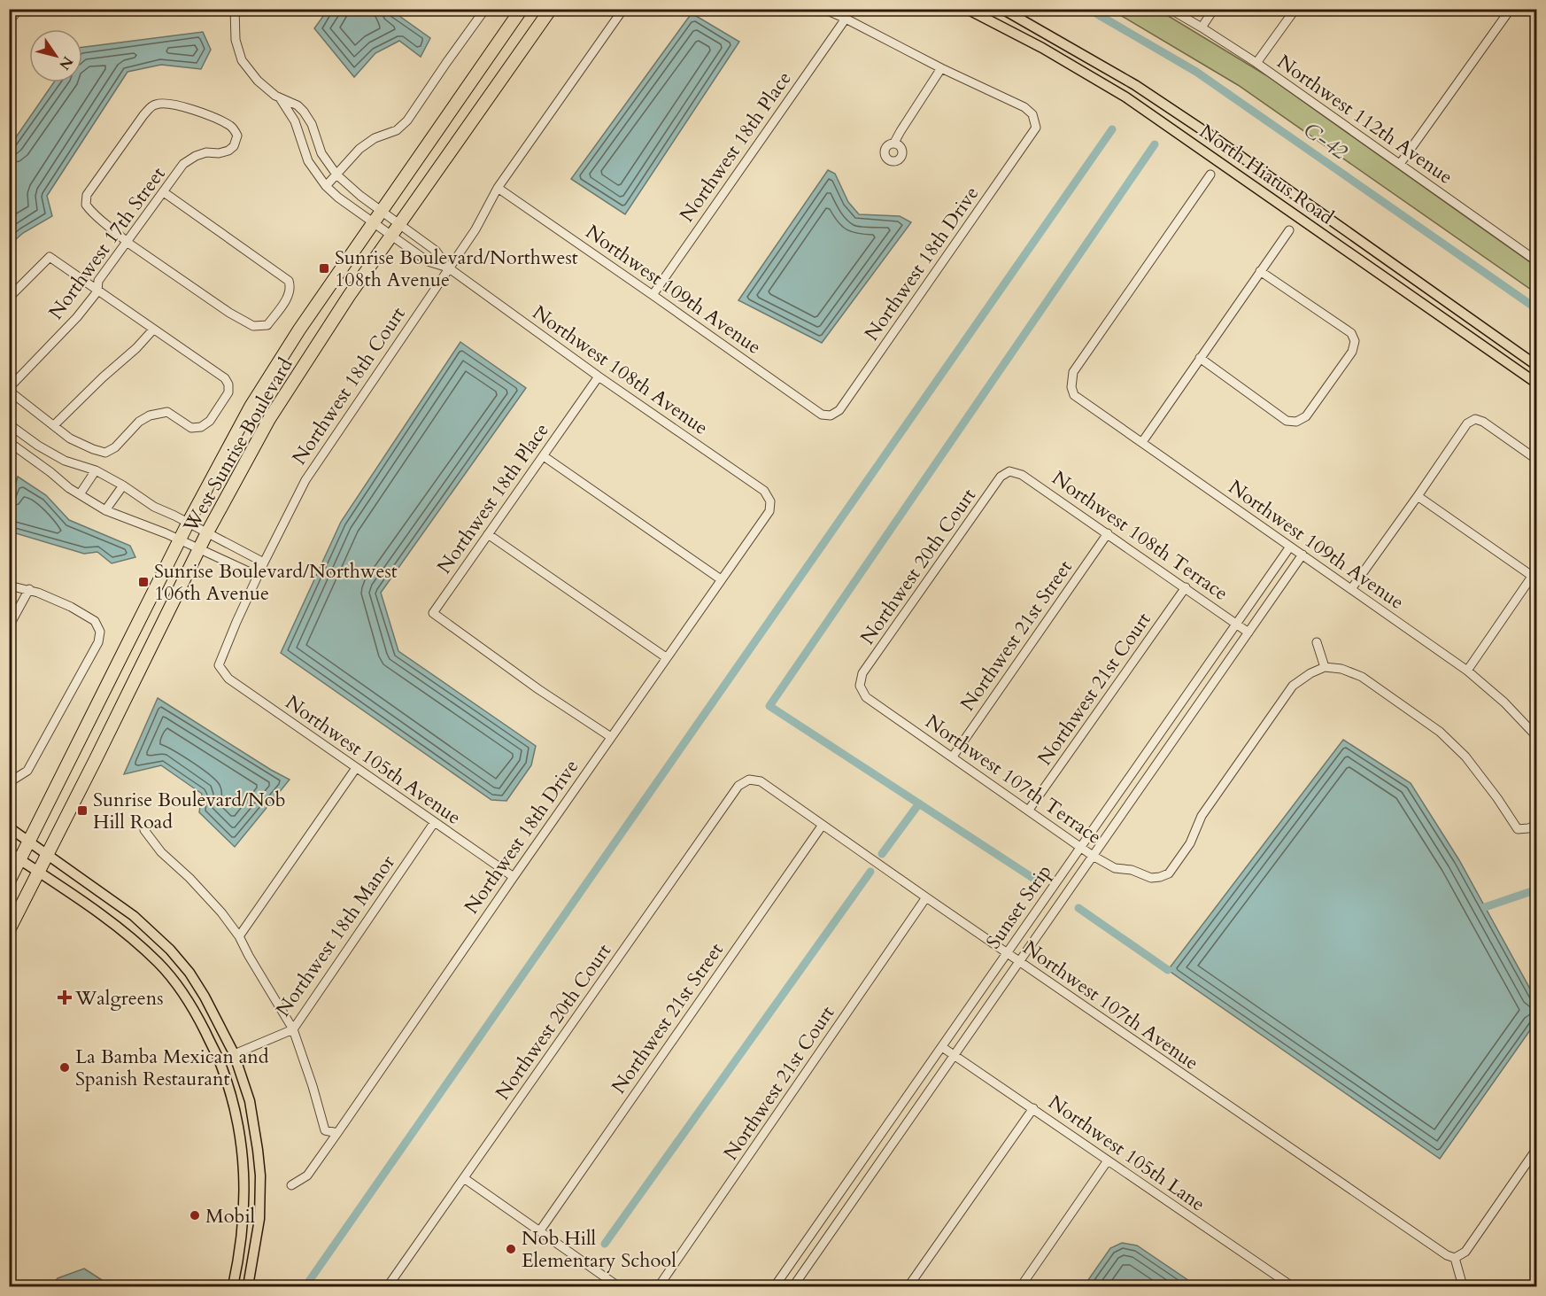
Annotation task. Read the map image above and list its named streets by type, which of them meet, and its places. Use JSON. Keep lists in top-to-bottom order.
{
  "streets": {
    "highway": ["West Sunrise Boulevard"],
    "main road": ["North Hiatus Road"],
    "street": [
      "Northwest 112th Avenue",
      "Northwest 18th Place",
      "Northwest 17th Street",
      "Northwest 18th Drive",
      "Northwest 109th Avenue",
      "Northwest 108th Avenue",
      "Northwest 18th Court",
      "Northwest 108th Terrace",
      "Northwest 20th Court",
      "Northwest 21st Street",
      "Northwest 21st Court",
      "Northwest 105th Avenue",
      "Northwest 107th Terrace",
      "Sunset Strip",
      "Northwest 18th Manor",
      "Northwest 107th Avenue",
      "Northwest 105th Lane"
    ]
  },
  "crossings": [
    ["Northwest 18th Place", "Northwest 18th Drive"],
    ["Northwest 18th Place", "Northwest 109th Avenue"],
    ["Northwest 18th Place", "Northwest 108th Avenue"],
    ["Northwest 18th Drive", "Northwest 109th Avenue"],
    ["Northwest 18th Drive", "Northwest 108th Avenue"],
    ["Northwest 18th Drive", "Northwest 105th Avenue"],
    ["Northwest 109th Avenue", "Northwest 18th Court"],
    ["Northwest 109th Avenue", "Sunset Strip"],
    ["Northwest 108th Avenue", "Northwest 18th Court"],
    ["Northwest 108th Avenue", "West Sunrise Boulevard"],
    ["Northwest 18th Court", "Northwest 105th Avenue"],
    ["Northwest 108th Terrace", "Northwest 20th Court"],
    ["Northwest 108th Terrace", "Northwest 21st Street"],
    ["Northwest 108th Terrace", "Northwest 21st Court"],
    ["Northwest 108th Terrace", "Sunset Strip"],
    ["Northwest 20th Court", "Northwest 107th Terrace"],
    ["Northwest 20th Court", "Northwest 107th Avenue"],
    ["Northwest 21st Street", "Northwest 107th Terrace"],
    ["Northwest 21st Street", "Northwest 107th Avenue"],
    ["Northwest 21st Court", "Northwest 107th Terrace"],
    ["Northwest 21st Court", "Northwest 107th Avenue"],
    ["Northwest 105th Avenue", "Northwest 18th Manor"],
    ["Northwest 107th Terrace", "Sunset Strip"],
    ["Sunset Strip", "Northwest 107th Avenue"],
    ["Sunset Strip", "Northwest 105th Lane"]
  ],
  "water": ["C-42"],
  "places": {
    "transit": ["Sunrise Boulevard/Northwest 108th Avenue", "Sunrise Boulevard/Northwest 106th Avenue", "Sunrise Boulevard/Nob Hill Road"],
    "health": ["Walgreens"],
    "other": ["La Bamba Mexican and Spanish Restaurant", "Mobil", "Nob Hill Elementary School"]
  },
  "north": "bottom right"
}
